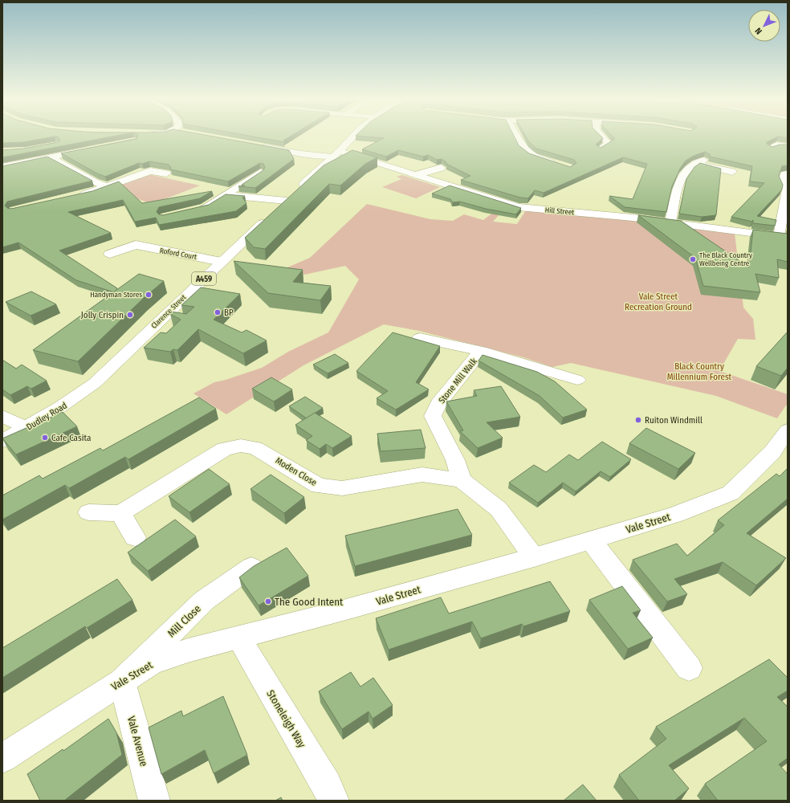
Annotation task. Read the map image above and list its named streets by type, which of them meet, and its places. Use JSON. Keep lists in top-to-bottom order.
{
  "streets": {
    "street": [
      "Hill Street",
      "Roford Court",
      "A459",
      "Clarence Street",
      "Stone Mill Walk",
      "Dudley Road",
      "Moden Close",
      "Vale Street",
      "Mill Close",
      "Stoneleigh Way",
      "Vale Avenue"
    ]
  },
  "crossings": [
    ["Hill Street", "A459"],
    ["Hill Street", "Clarence Street"],
    ["Roford Court", "Clarence Street"],
    ["A459", "Clarence Street"],
    ["Clarence Street", "Dudley Road"],
    ["Stone Mill Walk", "Moden Close"],
    ["Vale Street", "Mill Close"],
    ["Vale Street", "Stoneleigh Way"],
    ["Vale Street", "Vale Avenue"],
    ["Mill Close", "Vale Avenue"]
  ],
  "parks": ["Vale Street Recreation Ground", "Black Country Millennium Forest"],
  "places": [
    "The Black Country Wellbeing Centre",
    "Handyman Stores",
    "BP",
    "Jolly Crispin",
    "Ruiton Windmill",
    "Cafe Casita",
    "The Good Intent"
  ],
  "north": "bottom left"
}
